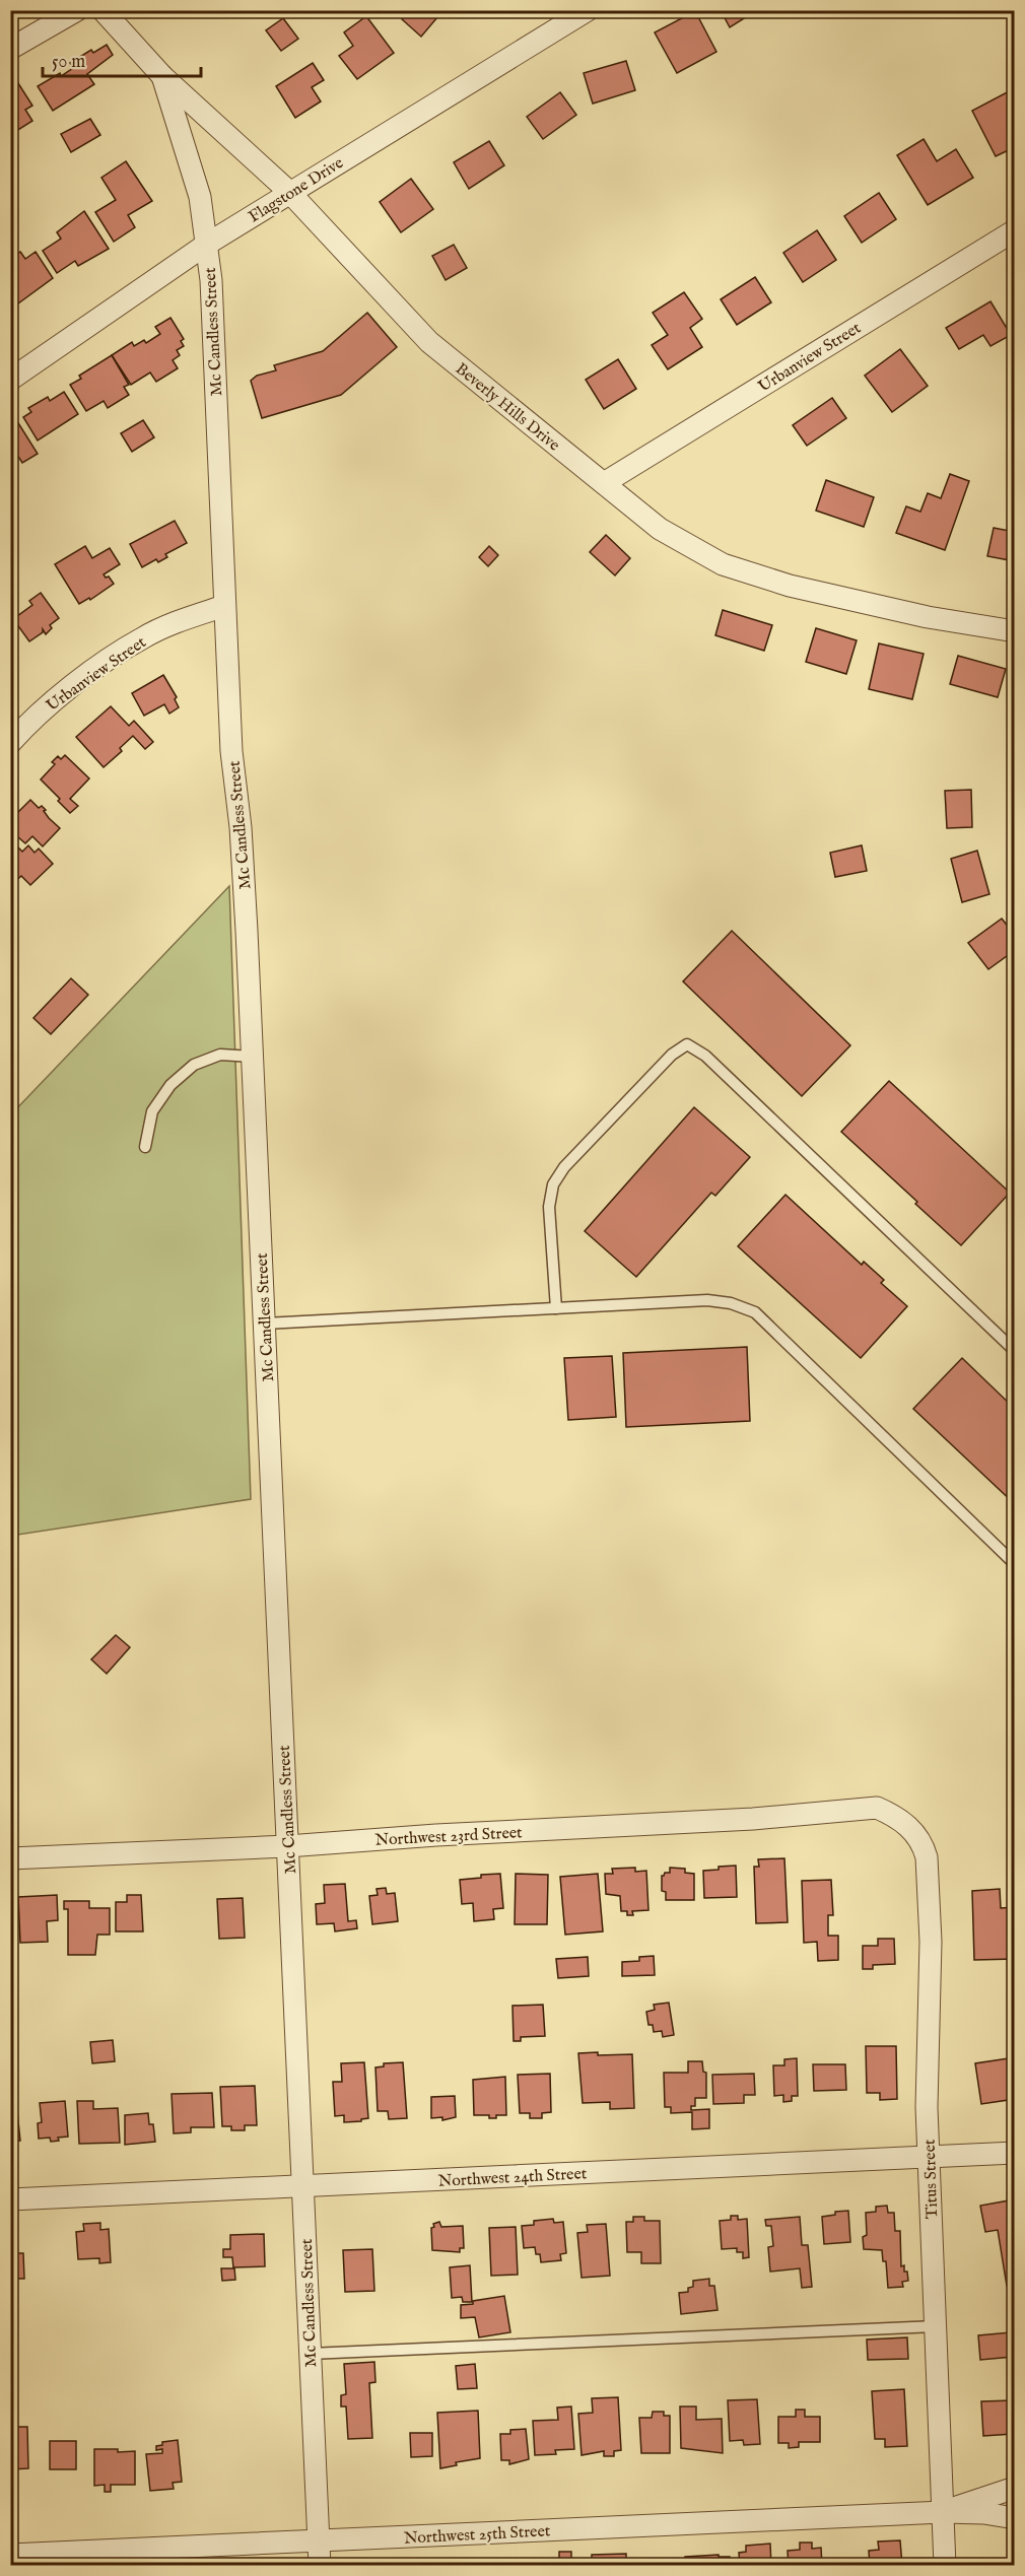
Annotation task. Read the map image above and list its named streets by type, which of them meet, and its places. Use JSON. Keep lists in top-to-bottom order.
{
  "streets": {
    "street": [
      "Flagstone Drive",
      "Mc Candless Street",
      "Urbanview Street",
      "Beverly Hills Drive",
      "Northwest 23rd Street",
      "Northwest 24th Street",
      "Titus Street",
      "Northwest 25th Street"
    ]
  },
  "crossings": [
    ["Flagstone Drive", "Mc Candless Street"],
    ["Flagstone Drive", "Beverly Hills Drive"],
    ["Mc Candless Street", "Urbanview Street"],
    ["Mc Candless Street", "Beverly Hills Drive"],
    ["Mc Candless Street", "Northwest 23rd Street"],
    ["Mc Candless Street", "Northwest 24th Street"],
    ["Mc Candless Street", "Northwest 25th Street"],
    ["Urbanview Street", "Beverly Hills Drive"],
    ["Northwest 23rd Street", "Titus Street"],
    ["Northwest 24th Street", "Titus Street"],
    ["Titus Street", "Northwest 25th Street"]
  ],
  "scale_bar": "50 m"
}
